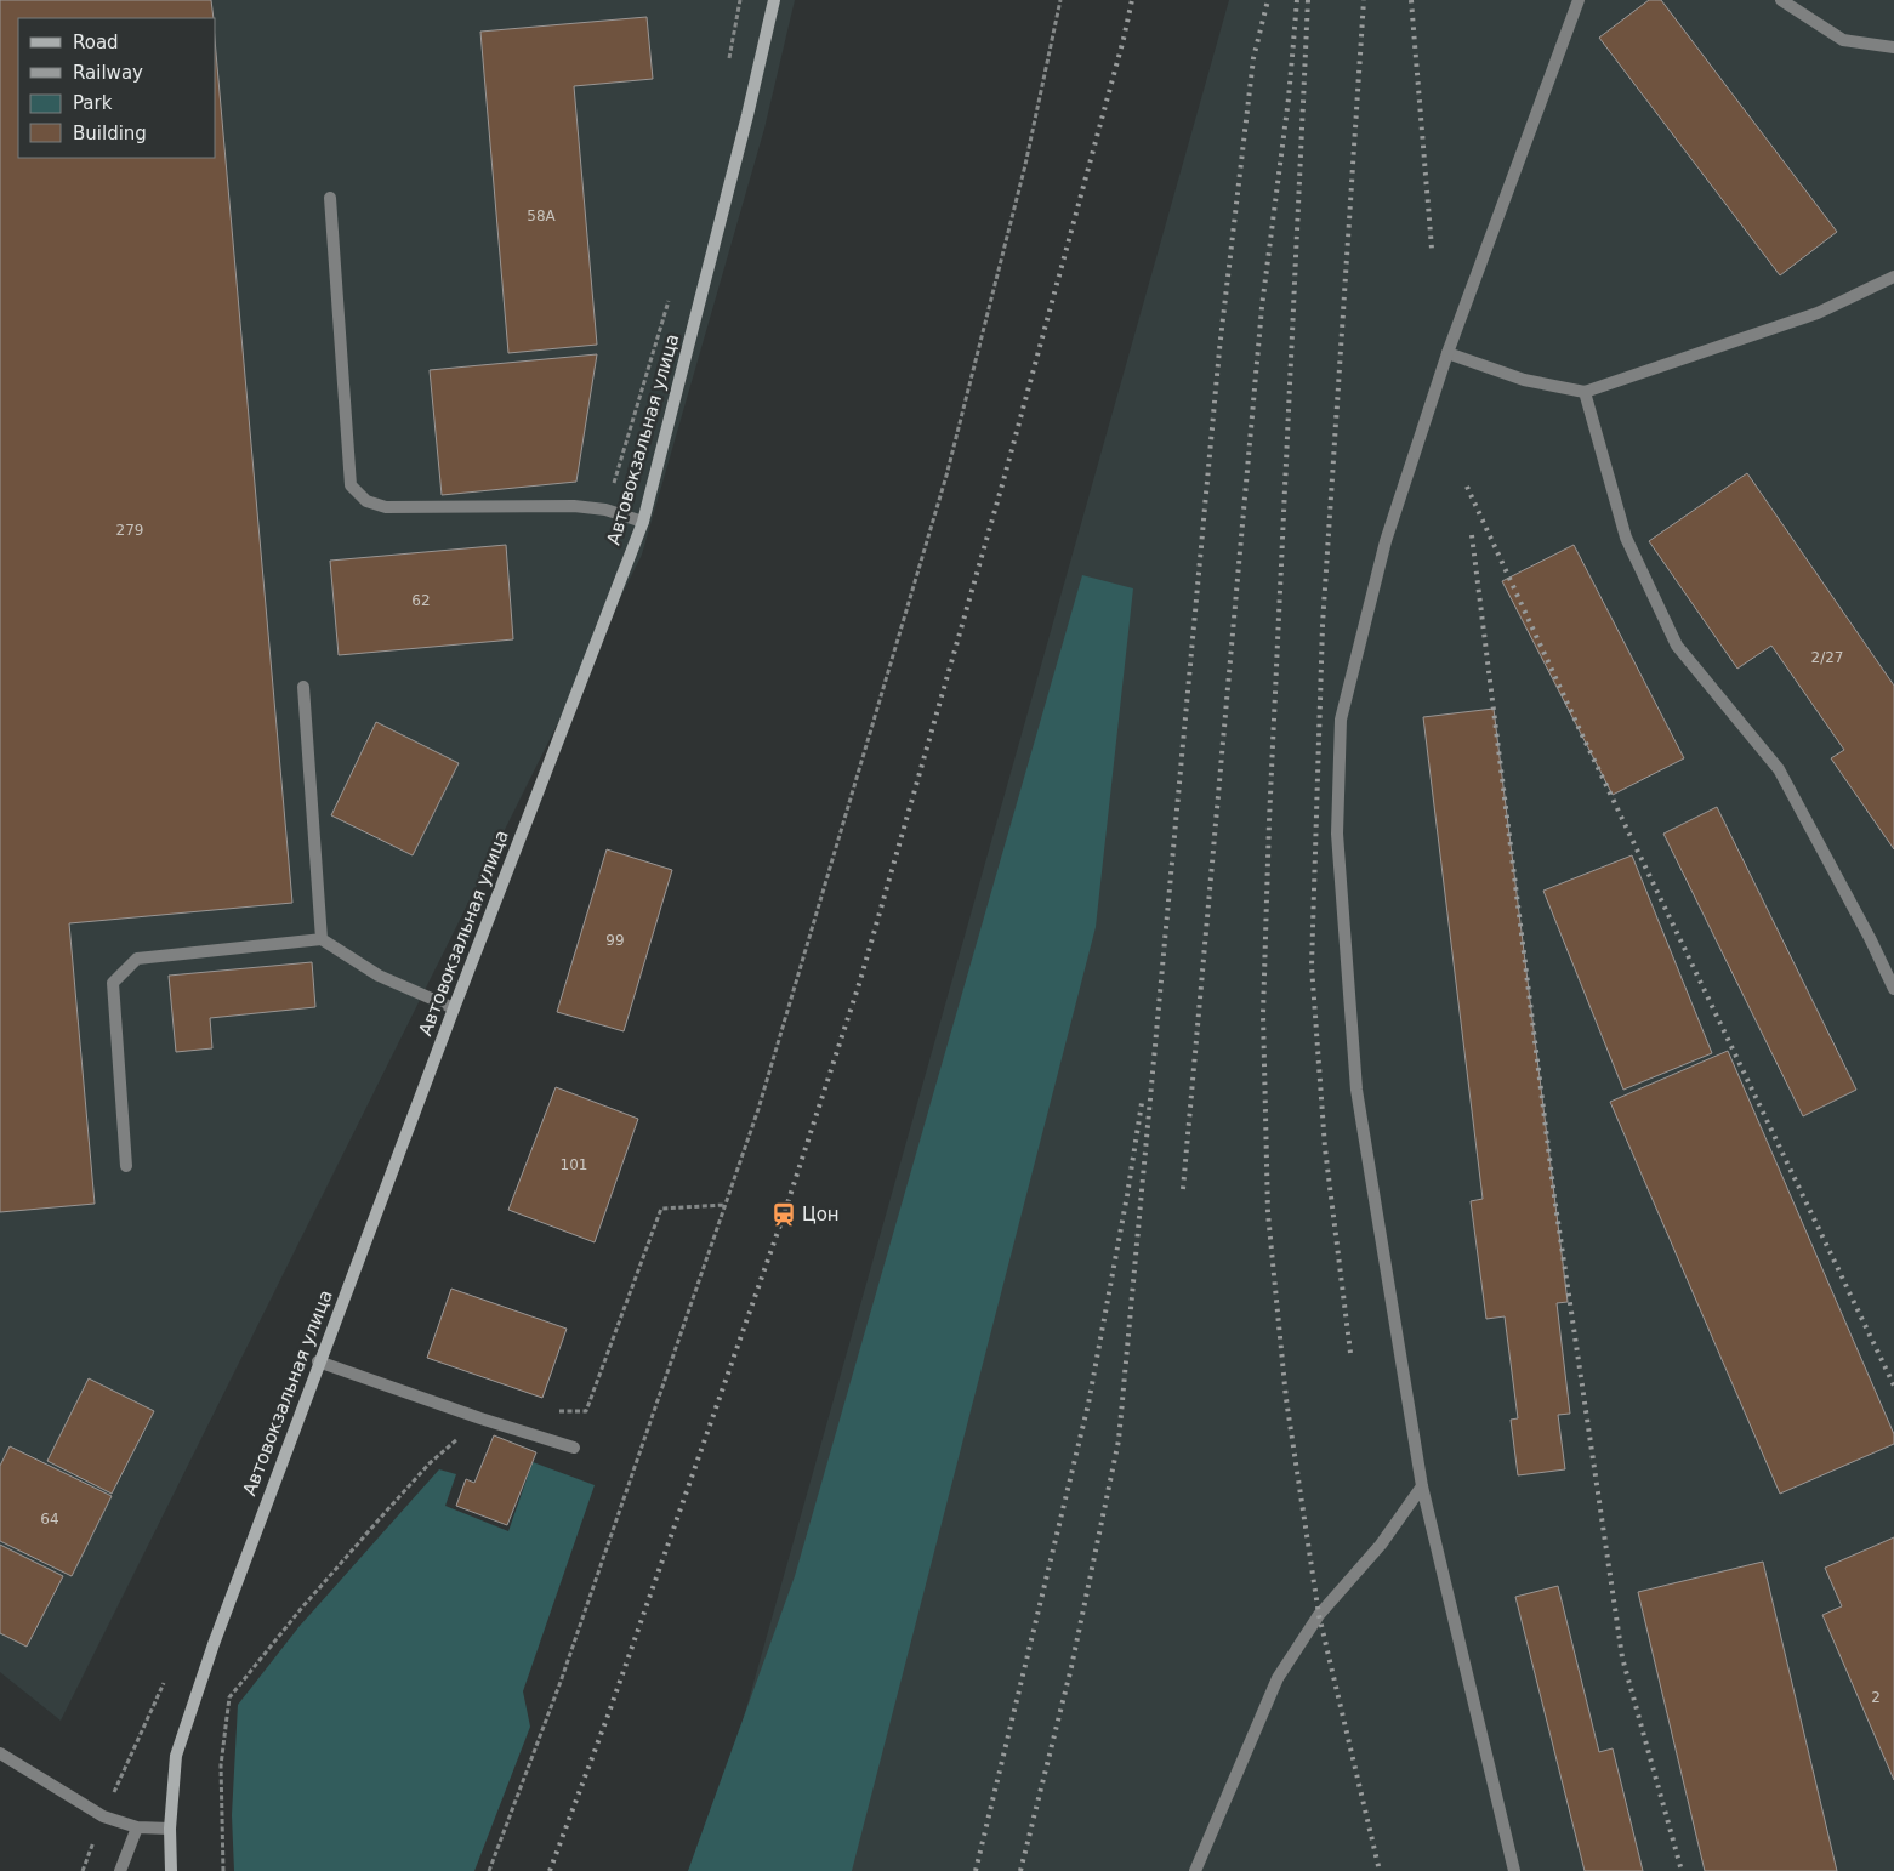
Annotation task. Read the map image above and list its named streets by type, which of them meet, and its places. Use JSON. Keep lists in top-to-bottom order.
{
  "streets": {
    "street": ["Автовокзальная улица"]
  },
  "places": {
    "station": ["Цон"]
  },
  "house_numbers": [
    "58А",
    "279",
    "62",
    "2/27",
    "99",
    "101",
    "64",
    "2"
  ],
  "legend": [
    "Road",
    "Railway",
    "Park",
    "Building"
  ]
}
